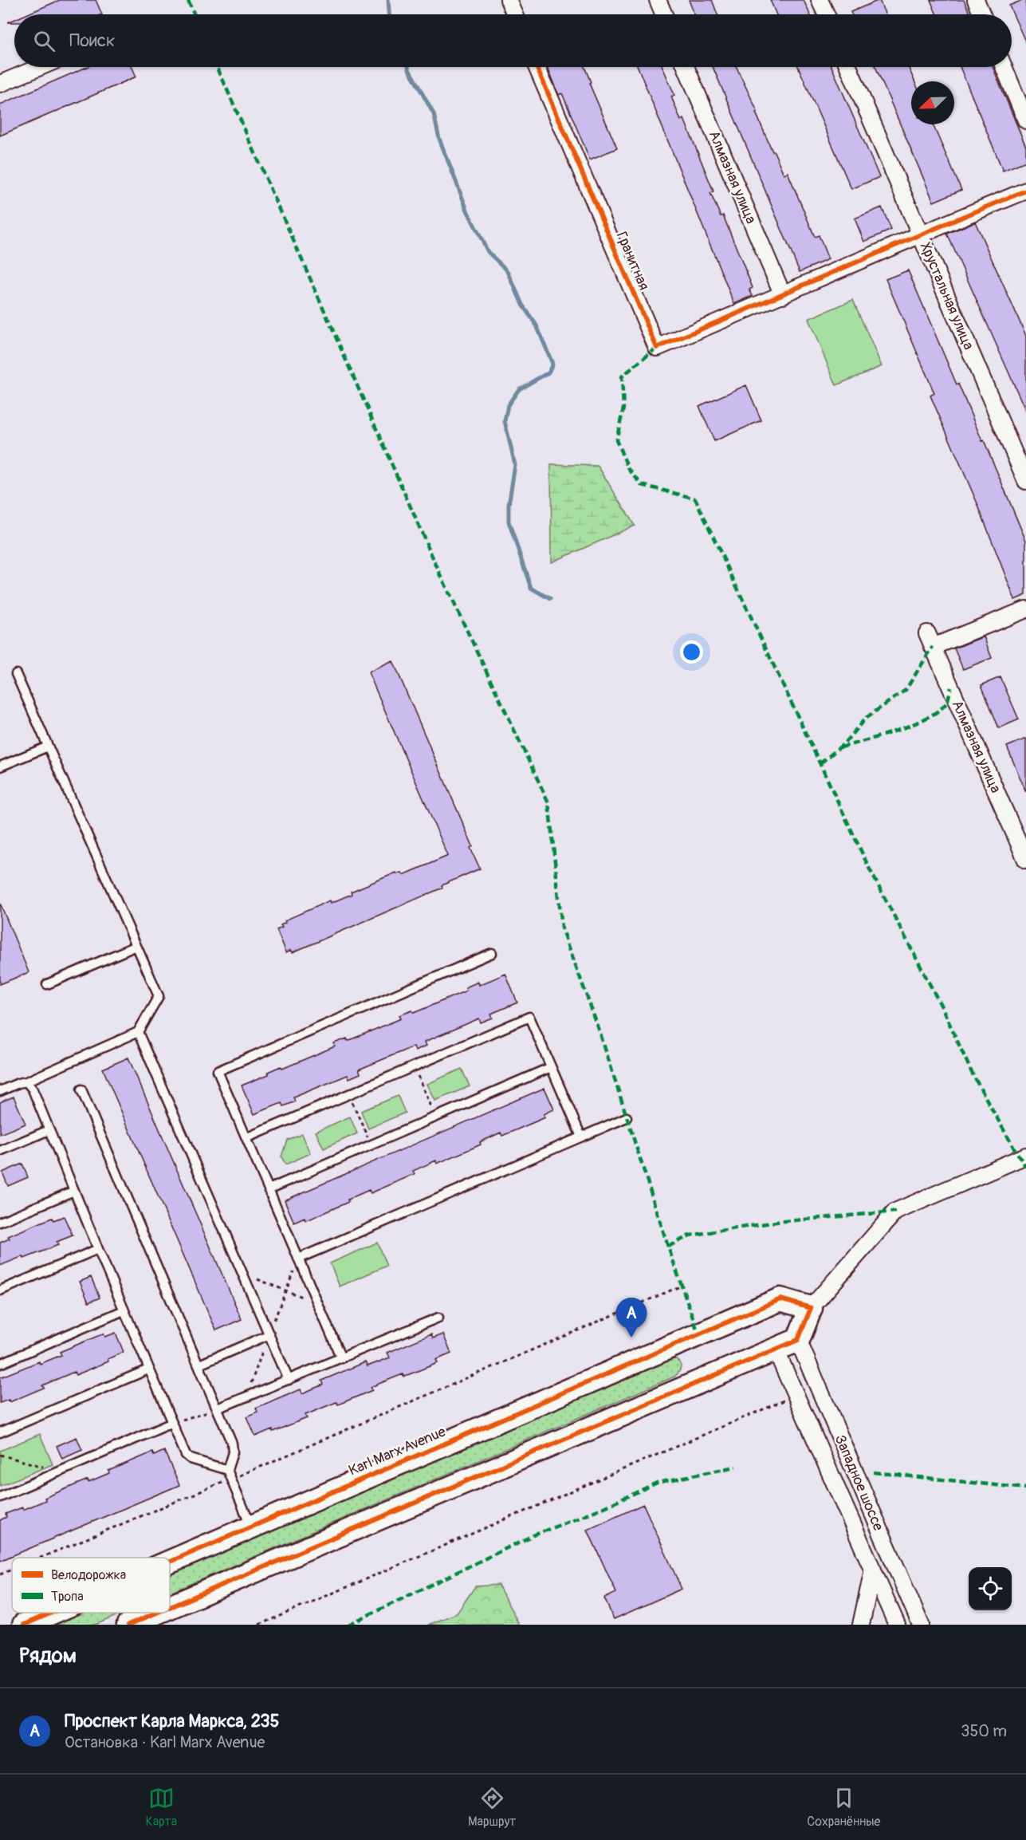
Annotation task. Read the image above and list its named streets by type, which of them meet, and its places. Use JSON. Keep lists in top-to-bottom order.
{
  "streets": {
    "street": [
      "Алмазная улица",
      "Гранитная",
      "Хрустальная улица",
      "Karl Marx Avenue",
      "Западное шоссе"
    ]
  },
  "crossings": [
    ["Алмазная улица", "Гранитная"]
  ],
  "legend": ["Велодорожка", "Тропа"],
  "north": "bottom left",
  "page": {
    "search": "Поиск",
    "pins": "A",
    "heading": "Рядом",
    "list": [
      {
        "mark": "A",
        "name": "Проспект Карла Маркса, 235",
        "note": "Остановка · Karl Marx Avenue",
        "value": "350 m"
      }
    ],
    "nav": ["Карта", "Маршрут", "Сохранённые"]
  }
}
